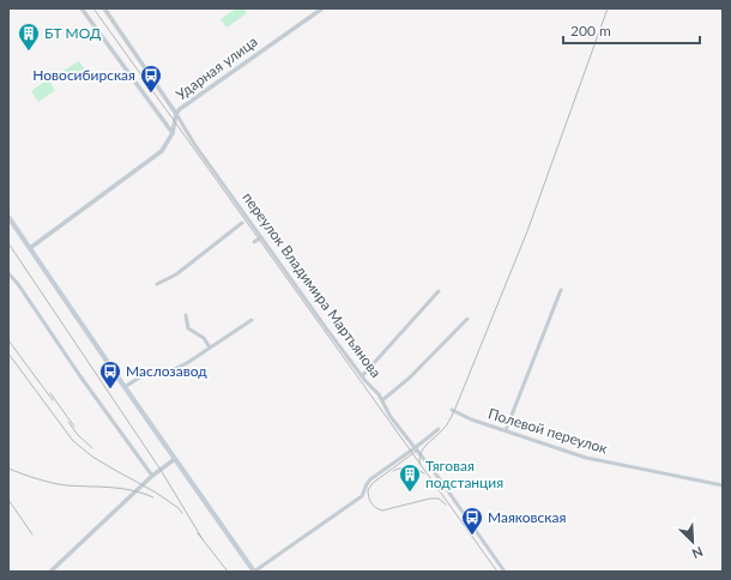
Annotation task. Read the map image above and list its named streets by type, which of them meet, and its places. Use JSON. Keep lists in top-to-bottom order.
{
  "streets": {
    "street": ["Ударная улица", "переулок Владимира Мартьянова", "Полевой переулок"]
  },
  "crossings": [
    ["Ударная улица", "переулок Владимира Мартьянова"]
  ],
  "places": {
    "building": ["БТ МОД", "Тяговая подстанция"],
    "bus stop": ["Новосибирская", "Маслозавод", "Маяковская"]
  },
  "scale_bar": "200 m",
  "north": "bottom right"
}
